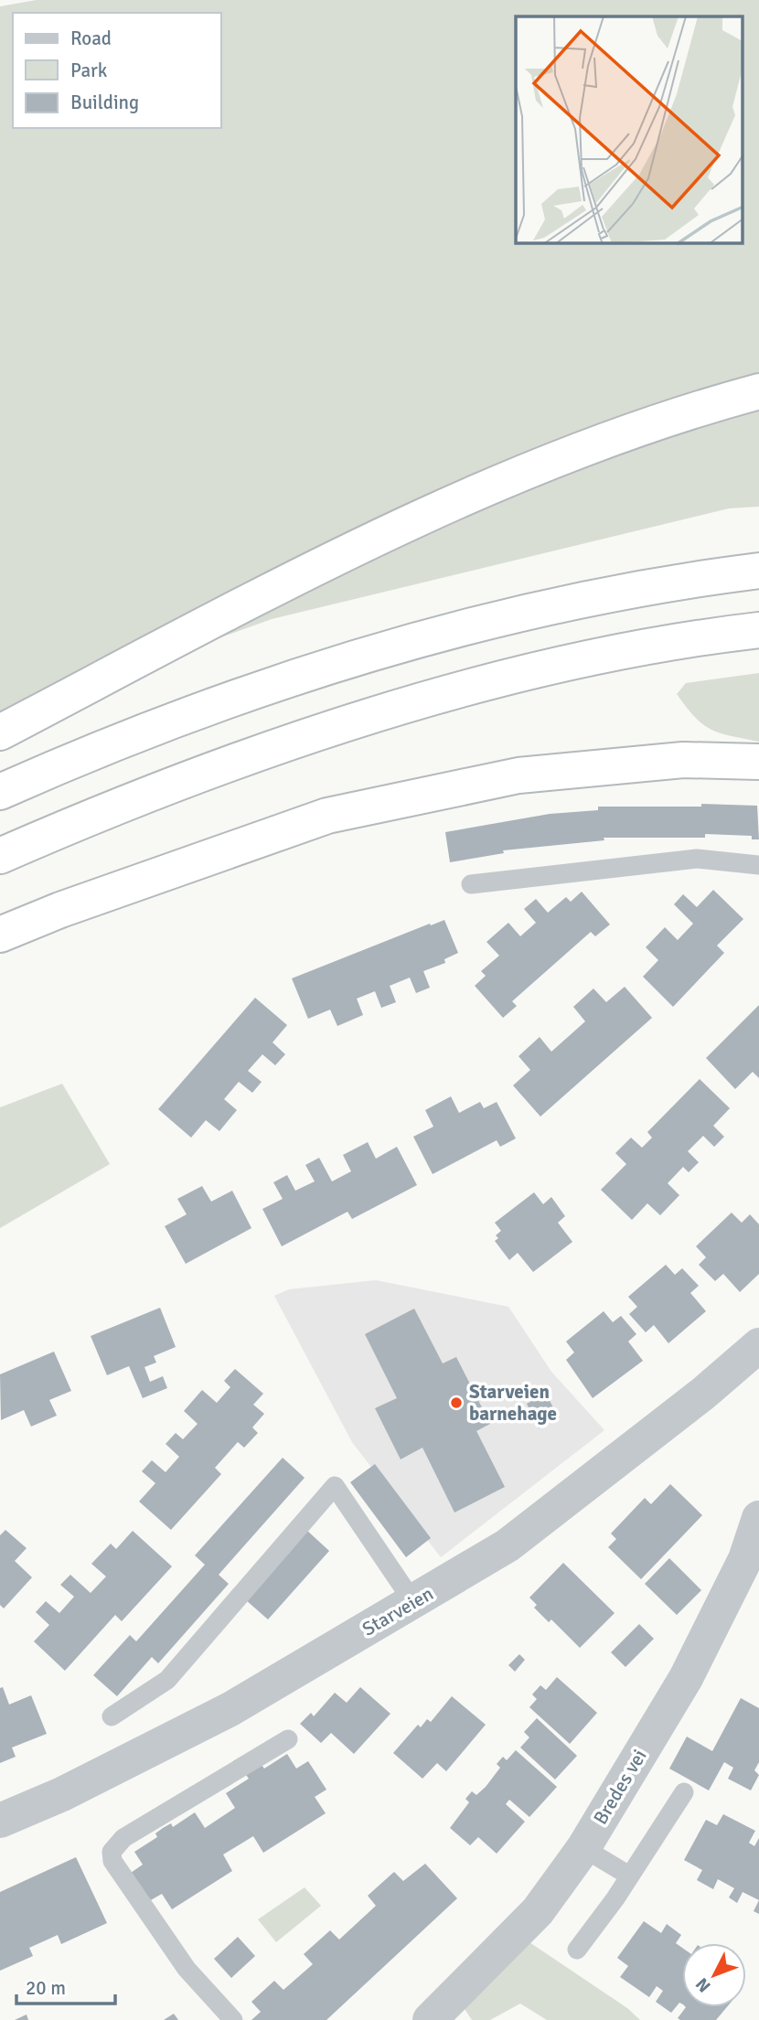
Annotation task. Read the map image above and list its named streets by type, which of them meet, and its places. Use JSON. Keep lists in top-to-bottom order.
{
  "streets": {
    "street": ["Starveien", "Bredes vei"]
  },
  "places": ["Starveien barnehage"],
  "legend": ["Road", "Park", "Building"],
  "scale_bar": "20 m",
  "north": "bottom left"
}
